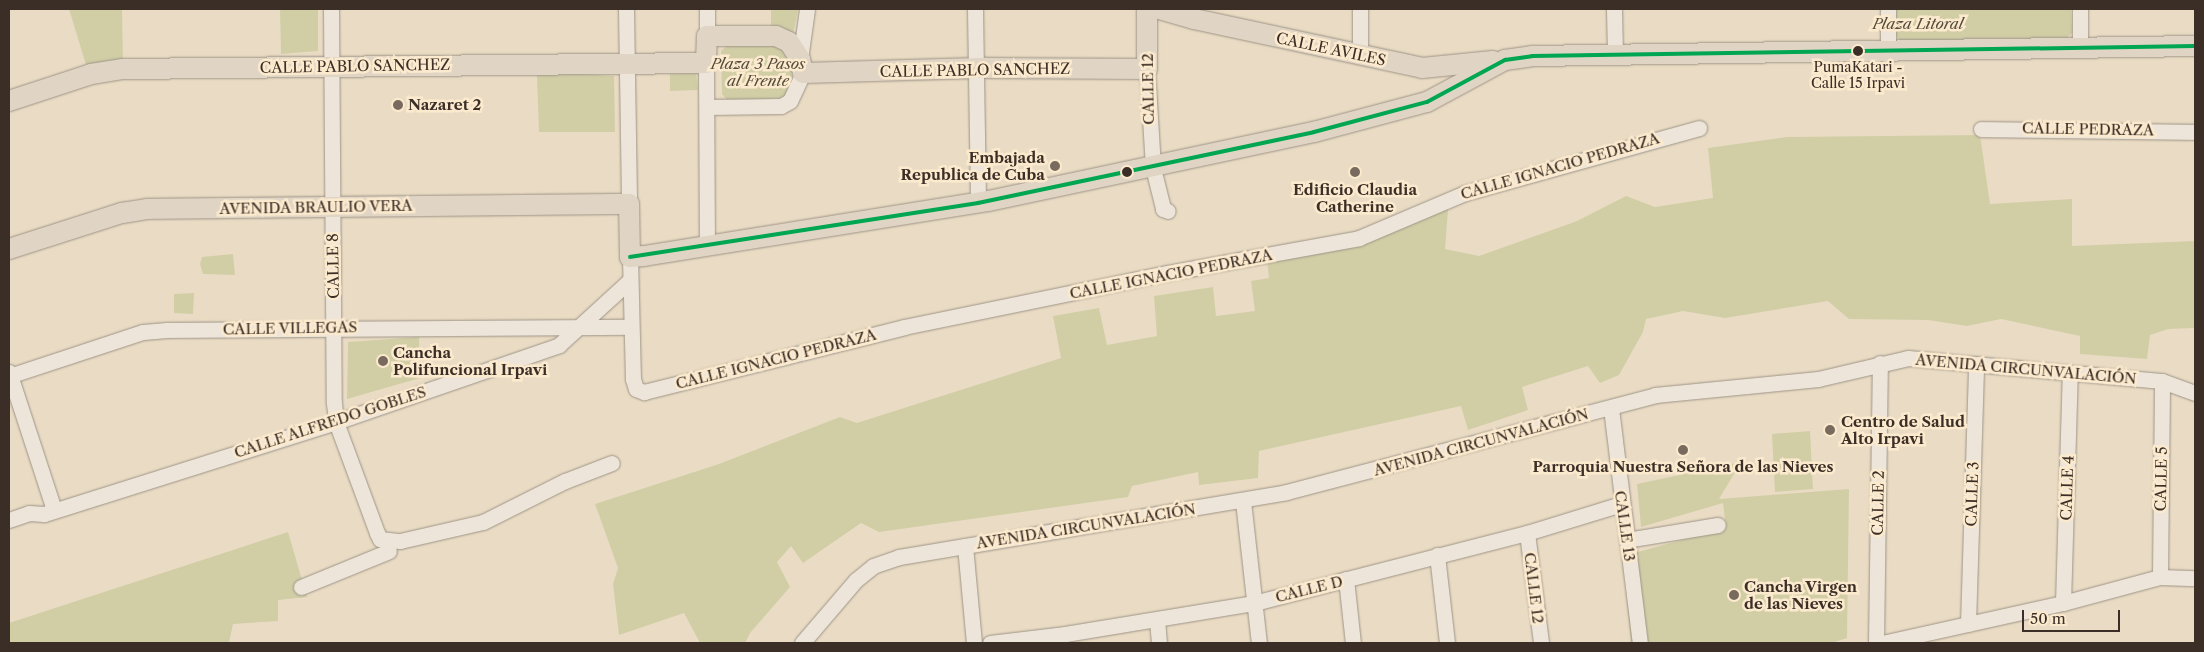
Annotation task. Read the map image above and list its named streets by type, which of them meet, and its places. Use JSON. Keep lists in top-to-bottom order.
{
  "streets": {
    "main road": [
      "CALLE AVILES",
      "CALLE PABLO SANCHEZ",
      "CALLE 12",
      "AVENIDA BRAULIO VERA"
    ],
    "street": [
      "CALLE PEDRAZA",
      "CALLE IGNACIO PEDRAZA",
      "CALLE 8",
      "CALLE VILLEGAS",
      "AVENIDA CIRCUNVALACIÓN",
      "CALLE ALFREDO GOBLES",
      "CALLE 5",
      "CALLE 4",
      "CALLE 3",
      "CALLE 2",
      "CALLE 13",
      "CALLE D"
    ]
  },
  "crossings": [
    ["CALLE PABLO SANCHEZ", "CALLE 12"],
    ["CALLE PABLO SANCHEZ", "CALLE 8"],
    ["CALLE 12", "CALLE D"],
    ["CALLE IGNACIO PEDRAZA", "CALLE VILLEGAS"],
    ["AVENIDA BRAULIO VERA", "CALLE 8"],
    ["CALLE 8", "CALLE VILLEGAS"],
    ["CALLE 8", "CALLE ALFREDO GOBLES"],
    ["CALLE VILLEGAS", "CALLE ALFREDO GOBLES"],
    ["AVENIDA CIRCUNVALACIÓN", "CALLE 5"],
    ["AVENIDA CIRCUNVALACIÓN", "CALLE 4"],
    ["AVENIDA CIRCUNVALACIÓN", "CALLE 3"],
    ["AVENIDA CIRCUNVALACIÓN", "CALLE 2"],
    ["AVENIDA CIRCUNVALACIÓN", "CALLE 13"],
    ["CALLE 13", "CALLE D"]
  ],
  "parks": ["Plaza Litoral", "Plaza 3 Pasos al Frente"],
  "places": [
    "PumaKatari - Calle 15 Irpavi",
    "Nazaret 2",
    "Embajada Republica de Cuba",
    "Edificio Claudia Catherine",
    "Cancha Polifuncional Irpavi",
    "Centro de Salud Alto Irpavi",
    "Parroquia Nuestra Señora de las Nieves",
    "Cancha Virgen de las Nieves"
  ],
  "scale_bar": "50 m"
}
